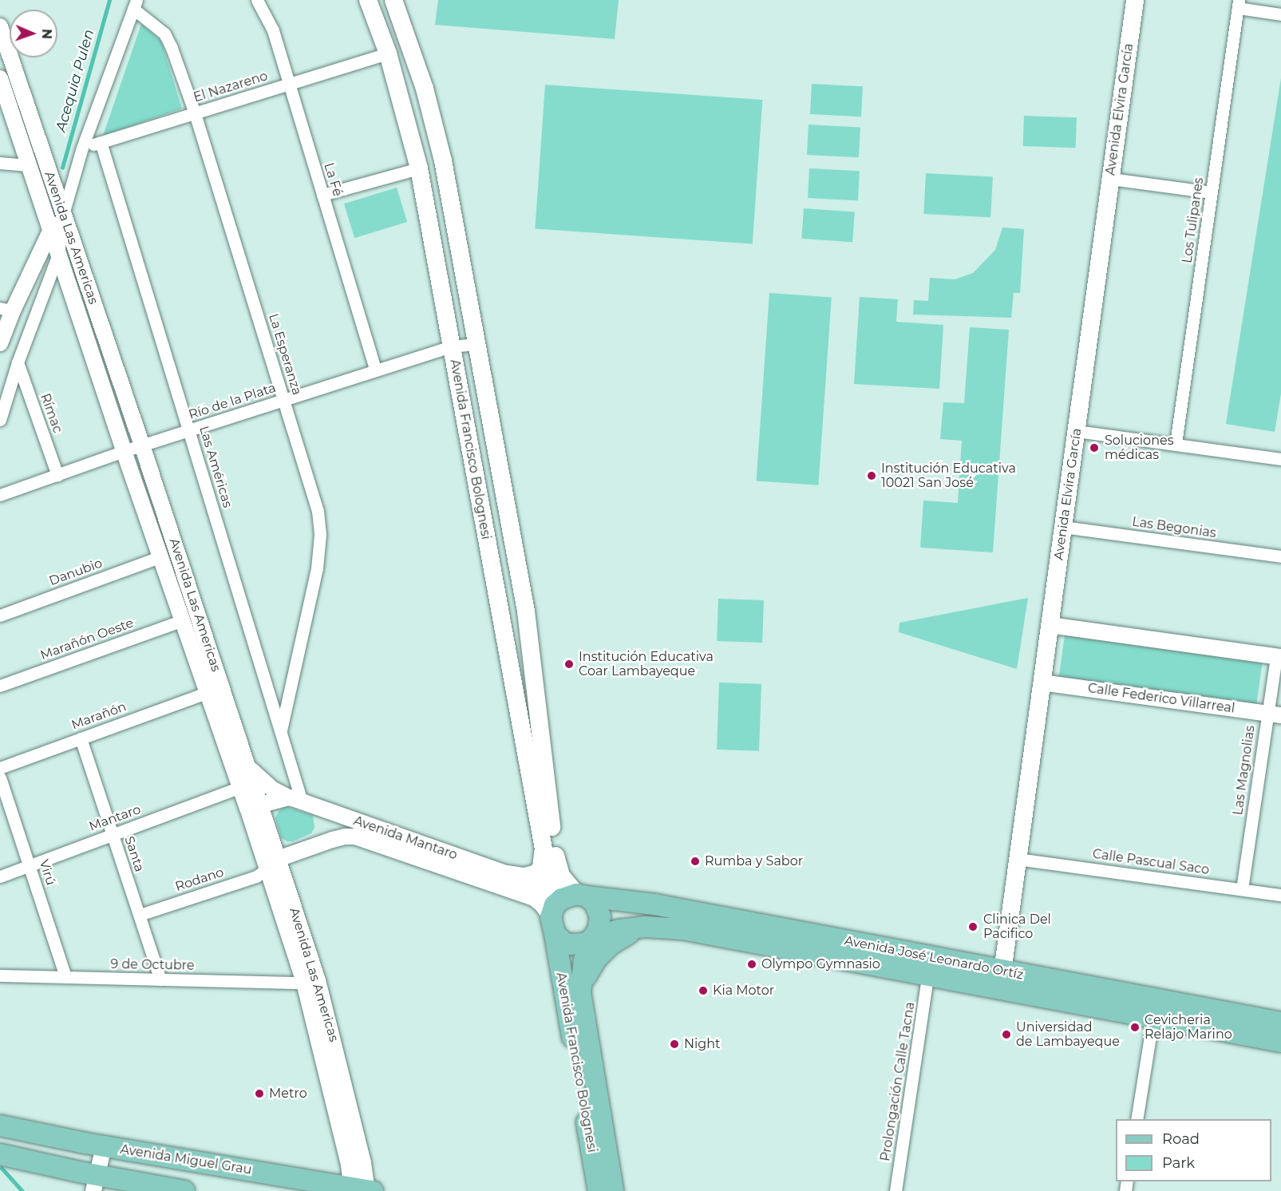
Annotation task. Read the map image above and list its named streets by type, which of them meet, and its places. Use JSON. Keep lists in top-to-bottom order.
{
  "streets": {
    "main road": [
      "Avenida Elvira García",
      "Avenida Francisco Bolognesi",
      "Avenida José Leonardo Ortíz",
      "Avenida Miguel Grau"
    ],
    "street": [
      "El Nazareno",
      "La Fé",
      "Los Tulipanes",
      "Avenida Las Americas",
      "La Esperanza",
      "Río de la Plata",
      "Rímac",
      "Las Américas",
      "Las Begonias",
      "Danubio",
      "Marañón Oeste",
      "Calle Federico Villarreal",
      "Marañón",
      "Las Magnolias",
      "Mantaro",
      "Avenida Mantaro",
      "Santa",
      "Calle Pascual Saco",
      "Virú",
      "Rodano",
      "9 de Octubre",
      "Prolongación Calle Tacna"
    ]
  },
  "crossings": [
    ["El Nazareno", "La Fé"],
    ["El Nazareno", "La Esperanza"],
    ["El Nazareno", "Avenida Francisco Bolognesi"],
    ["El Nazareno", "Las Américas"],
    ["Avenida Elvira García", "Las Begonias"],
    ["Avenida Elvira García", "Calle Federico Villarreal"],
    ["Avenida Elvira García", "Calle Pascual Saco"],
    ["Avenida Elvira García", "Avenida José Leonardo Ortíz"],
    ["La Fé", "Río de la Plata"],
    ["Avenida Las Americas", "Río de la Plata"],
    ["Avenida Las Americas", "Danubio"],
    ["Avenida Las Americas", "Marañón Oeste"],
    ["Avenida Las Americas", "Marañón"],
    ["Avenida Las Americas", "Mantaro"],
    ["Avenida Las Americas", "Avenida Mantaro"],
    ["Avenida Las Americas", "Rodano"],
    ["Avenida Las Americas", "9 de Octubre"],
    ["Avenida Las Americas", "Avenida Miguel Grau"],
    ["La Esperanza", "Río de la Plata"],
    ["La Esperanza", "Las Américas"],
    ["Río de la Plata", "Rímac"],
    ["Río de la Plata", "Avenida Francisco Bolognesi"],
    ["Río de la Plata", "Las Américas"],
    ["Avenida Francisco Bolognesi", "Avenida Mantaro"],
    ["Avenida Francisco Bolognesi", "Avenida José Leonardo Ortíz"],
    ["Las Américas", "Avenida Mantaro"],
    ["Calle Federico Villarreal", "Las Magnolias"],
    ["Marañón", "Santa"],
    ["Las Magnolias", "Calle Pascual Saco"],
    ["Mantaro", "Santa"],
    ["Mantaro", "Virú"],
    ["Avenida Mantaro", "Rodano"],
    ["Avenida Mantaro", "Avenida José Leonardo Ortíz"],
    ["Santa", "Rodano"],
    ["Santa", "9 de Octubre"],
    ["Virú", "9 de Octubre"],
    ["Avenida José Leonardo Ortíz", "Prolongación Calle Tacna"]
  ],
  "water": ["Acequia Pulen"],
  "places": [
    "Soluciones médicas",
    "Institución Educativa 10021 San José",
    "Institución Educativa Coar Lambayeque",
    "Rumba y Sabor",
    "Clinica Del Pacifico",
    "Olympo Gymnasio",
    "Kia Motor",
    "Cevicheria Relajo Marino",
    "Universidad de Lambayeque",
    "Night",
    "Metro"
  ],
  "legend": ["Road", "Park"],
  "north": "right"
}
